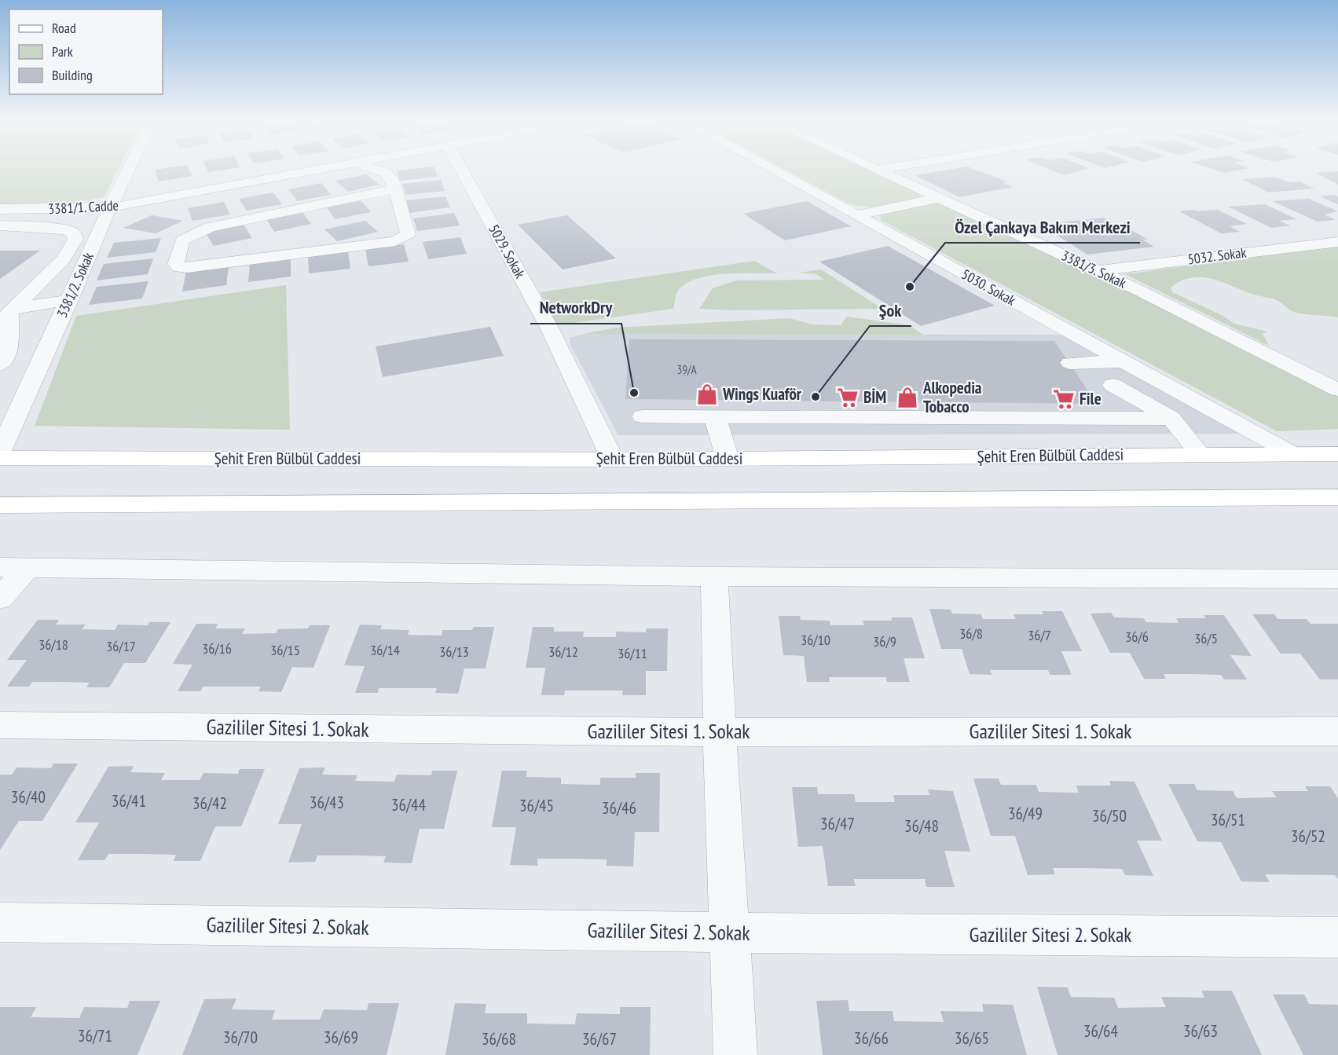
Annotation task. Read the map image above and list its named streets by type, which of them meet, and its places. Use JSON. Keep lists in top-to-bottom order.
{
  "streets": {
    "main road": ["Şehit Eren Bülbül Caddesi"],
    "street": [
      "3381/1. Cadde",
      "5029. Sokak",
      "5032. Sokak",
      "3381/3. Sokak",
      "3381/2. Sokak",
      "5030. Sokak",
      "Gazililer Sitesi 1. Sokak",
      "Gazililer Sitesi 2. Sokak"
    ]
  },
  "crossings": [
    ["3381/1. Cadde", "3381/2. Sokak"],
    ["5029. Sokak", "Şehit Eren Bülbül Caddesi"],
    ["5032. Sokak", "3381/3. Sokak"],
    ["5030. Sokak", "Şehit Eren Bülbül Caddesi"]
  ],
  "places": {
    "other": ["Özel Çankaya Bakım Merkezi", "NetworkDry", "Şok"],
    "shop": ["Wings Kuaför", "Alkopedia Tobacco"],
    "supermarket": ["BİM", "File"]
  },
  "house_numbers": [
    "39/A",
    "36/8",
    "36/7",
    "36/6",
    "36/5",
    "36/10",
    "36/9",
    "36/18",
    "36/17",
    "36/16",
    "36/15",
    "36/14",
    "36/13",
    "36/12",
    "36/11",
    "36/40",
    "36/41",
    "36/43",
    "36/42",
    "36/44",
    "36/45",
    "36/46",
    "36/49",
    "36/50",
    "36/51",
    "36/47",
    "36/48",
    "36/52",
    "36/64",
    "36/63",
    "36/71",
    "36/70",
    "36/69",
    "36/66",
    "36/65",
    "36/68",
    "36/67"
  ],
  "legend": ["Road", "Park", "Building"]
}
